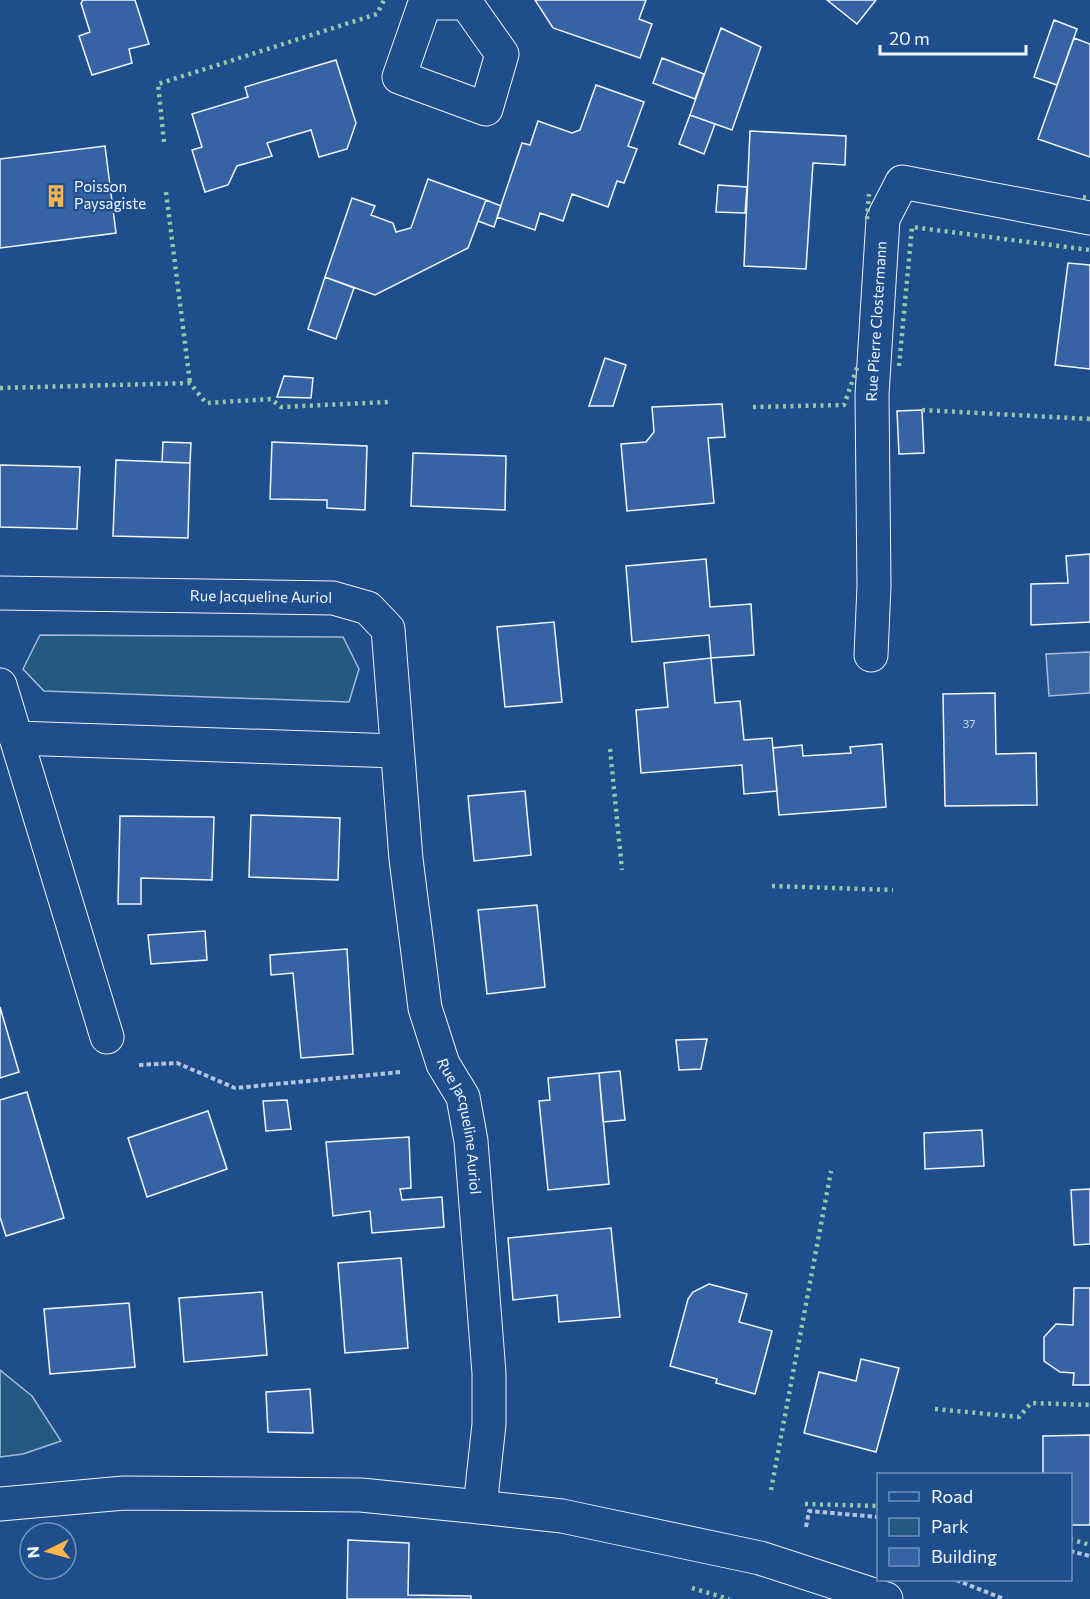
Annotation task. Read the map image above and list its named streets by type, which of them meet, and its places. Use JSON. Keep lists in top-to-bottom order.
{
  "streets": {
    "street": ["Rue Pierre Clostermann", "Rue Jacqueline Auriol"]
  },
  "places": {
    "building": ["Poisson Paysagiste"]
  },
  "house_numbers": ["37"],
  "legend": ["Road", "Park", "Building"],
  "scale_bar": "20 m",
  "north": "left"
}
